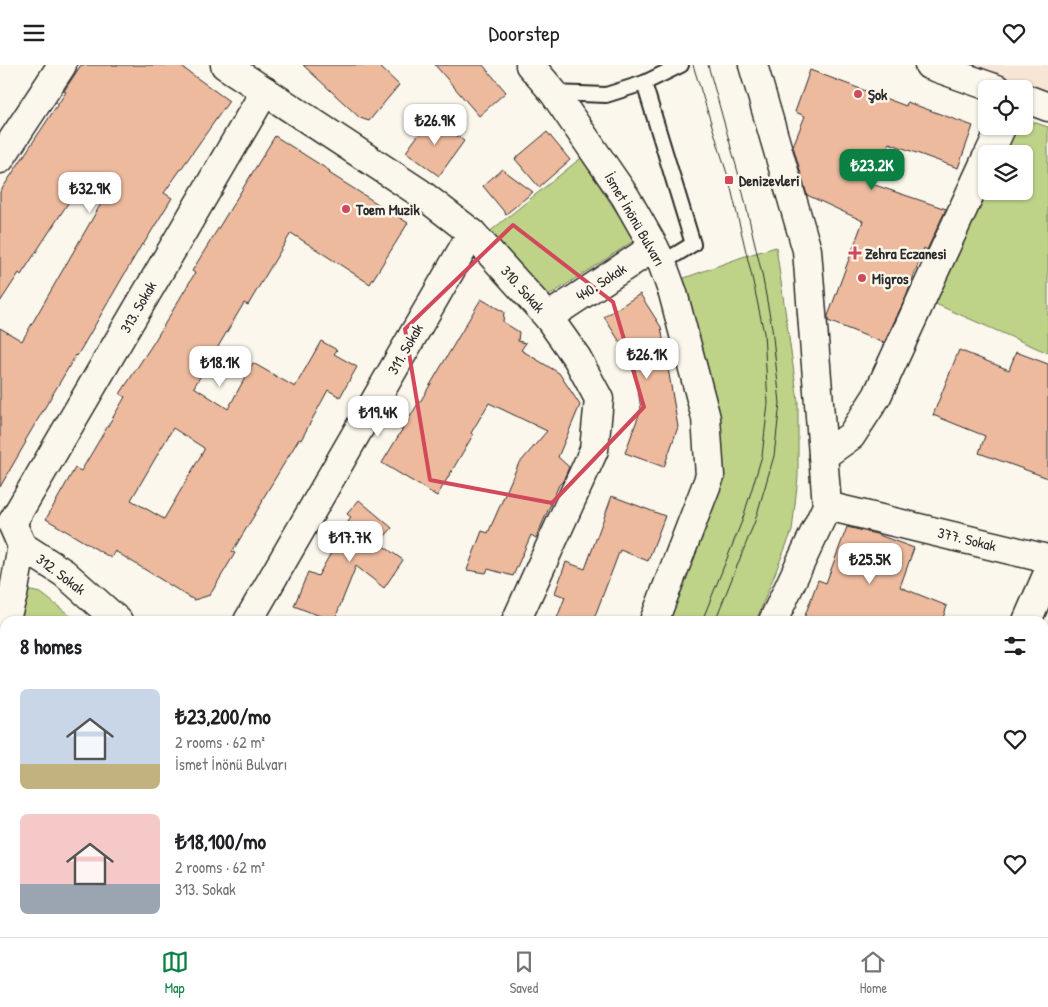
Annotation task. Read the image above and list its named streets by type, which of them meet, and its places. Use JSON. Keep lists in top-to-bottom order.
{
  "streets": {
    "street": [
      "İsmet İnönü Bulvarı",
      "440. Sokak",
      "310. Sokak",
      "313. Sokak",
      "311. Sokak",
      "377. Sokak",
      "312. Sokak"
    ]
  },
  "crossings": [
    ["İsmet İnönü Bulvarı", "440. Sokak"],
    ["440. Sokak", "310. Sokak"],
    ["310. Sokak", "313. Sokak"],
    ["310. Sokak", "311. Sokak"],
    ["313. Sokak", "312. Sokak"]
  ],
  "places": {
    "other": ["Şok", "Toem Muzik", "Migros"],
    "transit": ["Denizevleri"],
    "health": ["Zehra Eczanesi"]
  },
  "page": {
    "header": "Doorstep",
    "price": [
      "₺26.9K",
      "₺23.2K",
      "₺32.9K",
      "₺26.1K",
      "₺18.1K",
      "₺19.4K",
      "₺17.7K",
      "₺25.5K"
    ],
    "heading": "8 homes",
    "list": [
      {
        "name": "₺23,200/mo",
        "note": "2 rooms · 62 m² · İsmet İnönü Bulvarı"
      },
      {
        "name": "₺18,100/mo",
        "note": "2 rooms · 62 m² · 313. Sokak"
      }
    ],
    "tabs": ["Map", "Saved", "Home"]
  }
}
